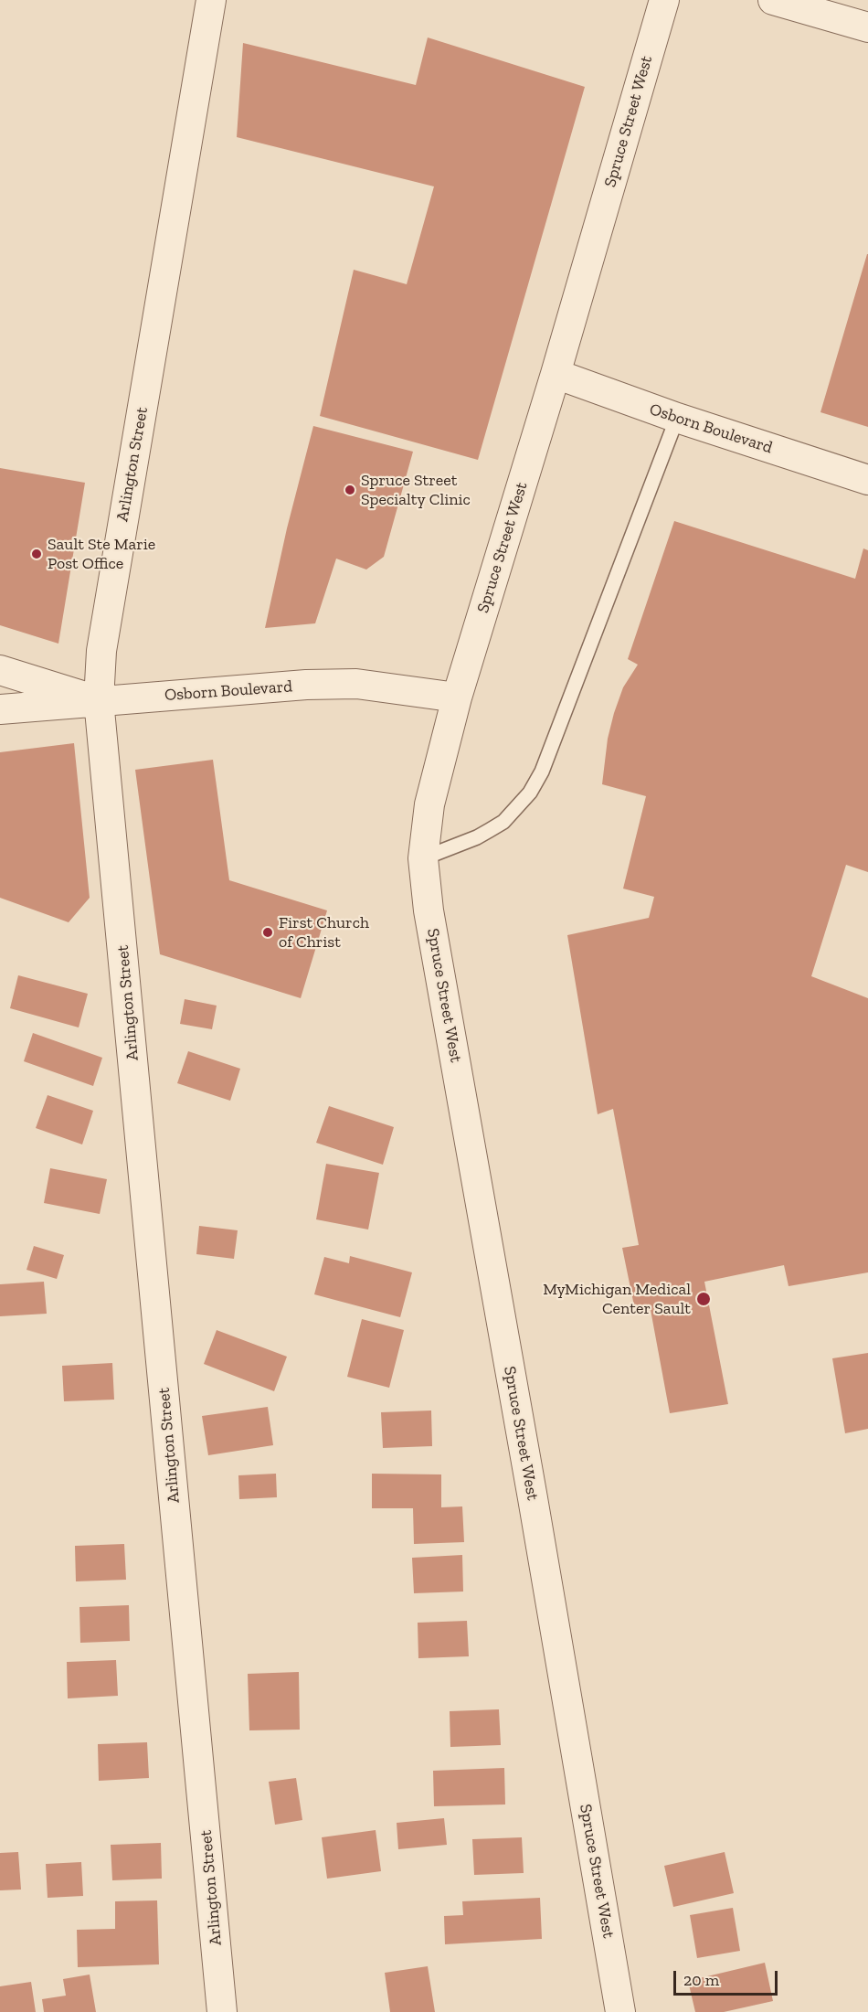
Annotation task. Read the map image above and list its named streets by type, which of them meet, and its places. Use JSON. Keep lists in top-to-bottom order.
{
  "streets": {
    "street": ["Spruce Street West", "Osborn Boulevard", "Arlington Street"]
  },
  "crossings": [
    ["Spruce Street West", "Osborn Boulevard"],
    ["Osborn Boulevard", "Arlington Street"]
  ],
  "places": [
    "Spruce Street Specialty Clinic",
    "Sault Ste Marie Post Office",
    "First Church of Christ",
    "MyMichigan Medical Center Sault"
  ],
  "scale_bar": "20 m"
}
